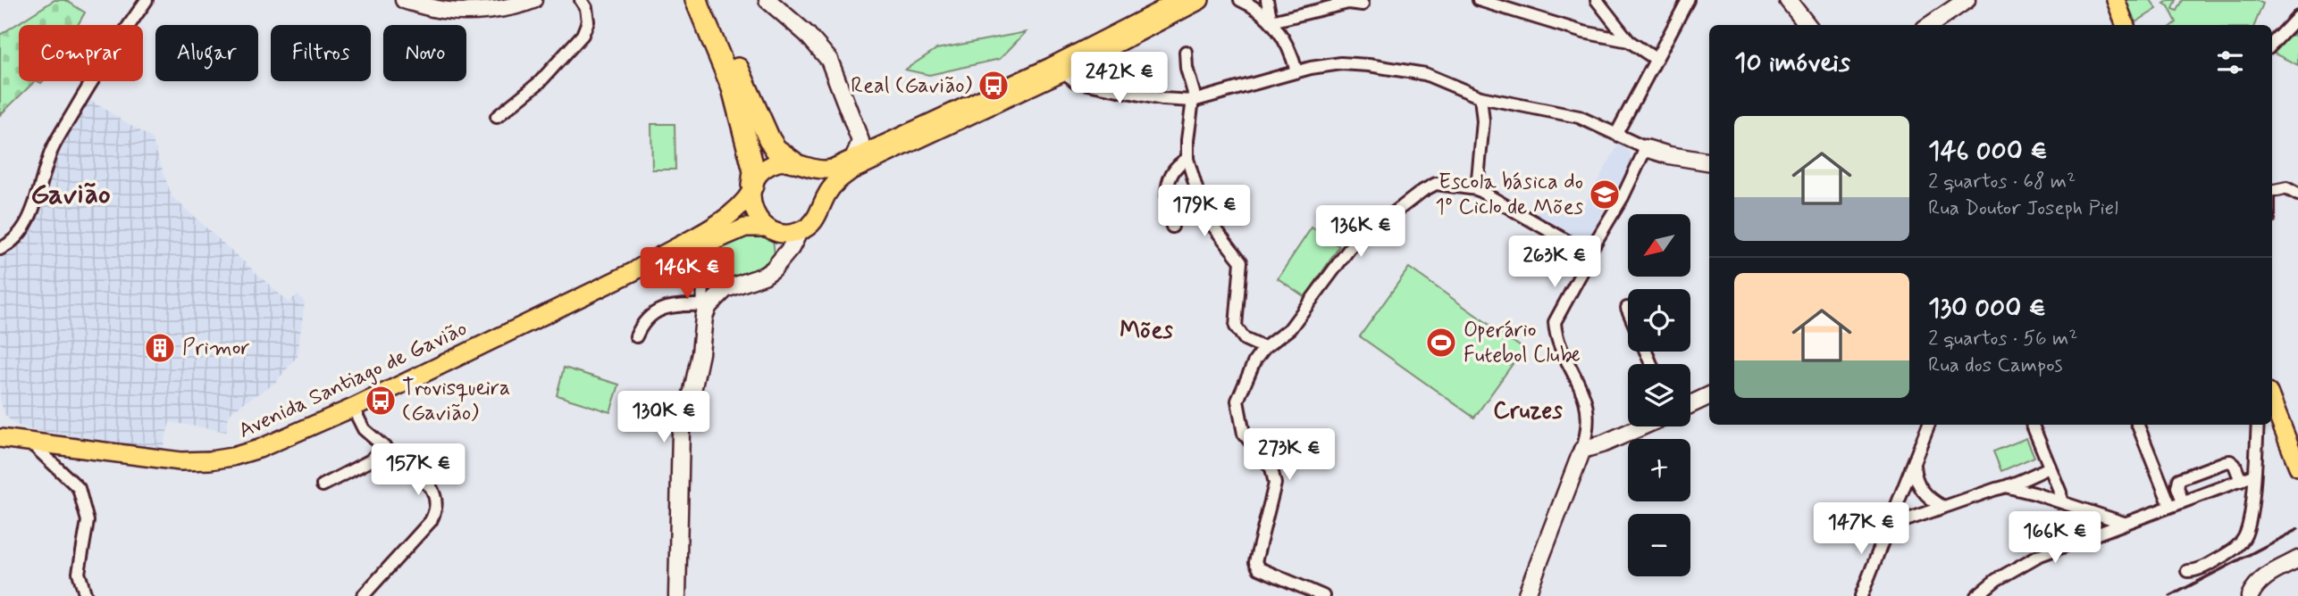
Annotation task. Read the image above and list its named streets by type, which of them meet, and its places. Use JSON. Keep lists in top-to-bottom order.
{
  "streets": {
    "main road": ["Avenida Santiago de Gavião"]
  },
  "districts": ["Gavião", "Mões", "Cruzes"],
  "places": {
    "bus stop": ["Real (Gavião)", "Trovisqueira (Gavião)"],
    "school or university": ["Escola básica do 1º Ciclo de Mões"],
    "sports": ["Operário Futebol Clube"],
    "building": ["Primor"]
  },
  "north": "bottom left",
  "page": {
    "chip": [
      "Comprar",
      "Alugar",
      "Filtros",
      "Novo"
    ],
    "heading": "10 imóveis",
    "price": [
      "242K €",
      "179K €",
      "136K €",
      "263K €",
      "146K €",
      "130K €",
      "273K €",
      "157K €",
      "147K €",
      "166K €"
    ],
    "list": [
      {
        "name": "146 000 €",
        "note": "2 quartos · 68 m² · Rua Doutor Joseph Piel"
      },
      {
        "name": "130 000 €",
        "note": "2 quartos · 56 m² · Rua dos Campos"
      }
    ],
    "map_buttons": ["+", "−"]
  }
}
